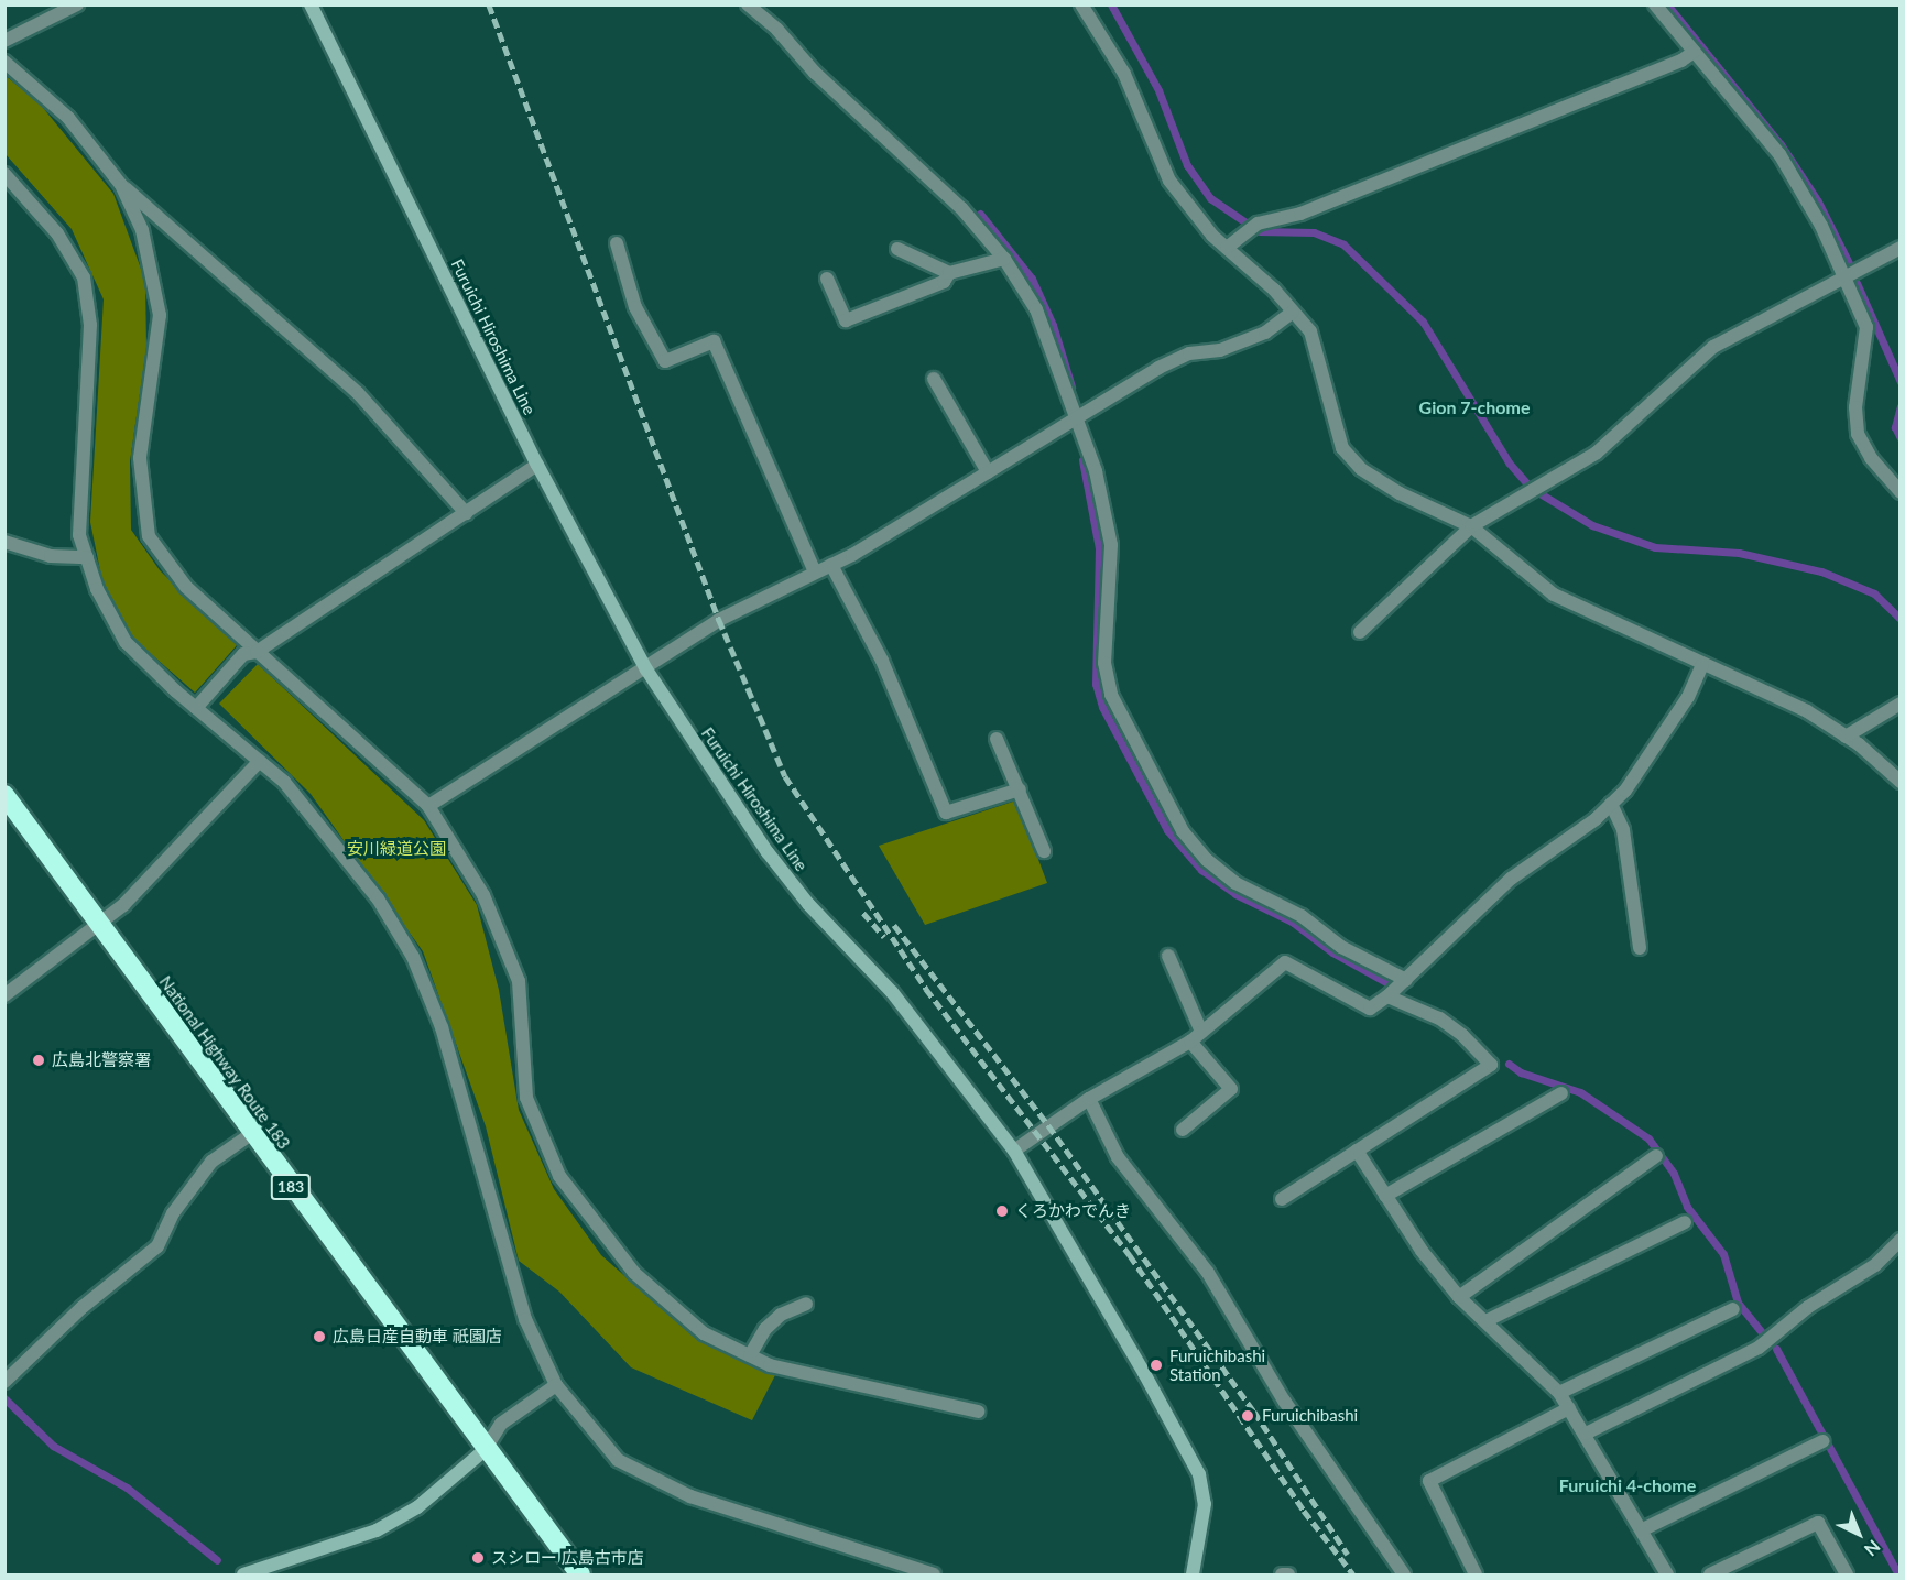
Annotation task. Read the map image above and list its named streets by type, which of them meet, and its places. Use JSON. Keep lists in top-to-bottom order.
{
  "streets": {
    "highway": ["National Highway Route 183", "183"],
    "main road": ["Furuichi Hiroshima Line"]
  },
  "districts": ["Gion 7-chome", "Furuichi 4-chome"],
  "parks": ["安川緑道公園"],
  "places": [
    "広島北警察署",
    "くろかわでんき",
    "広島日産自動車 祇園店",
    "Furuichibashi Station",
    "Furuichibashi",
    "スシロー 広島古市店"
  ],
  "north": "bottom right"
}
